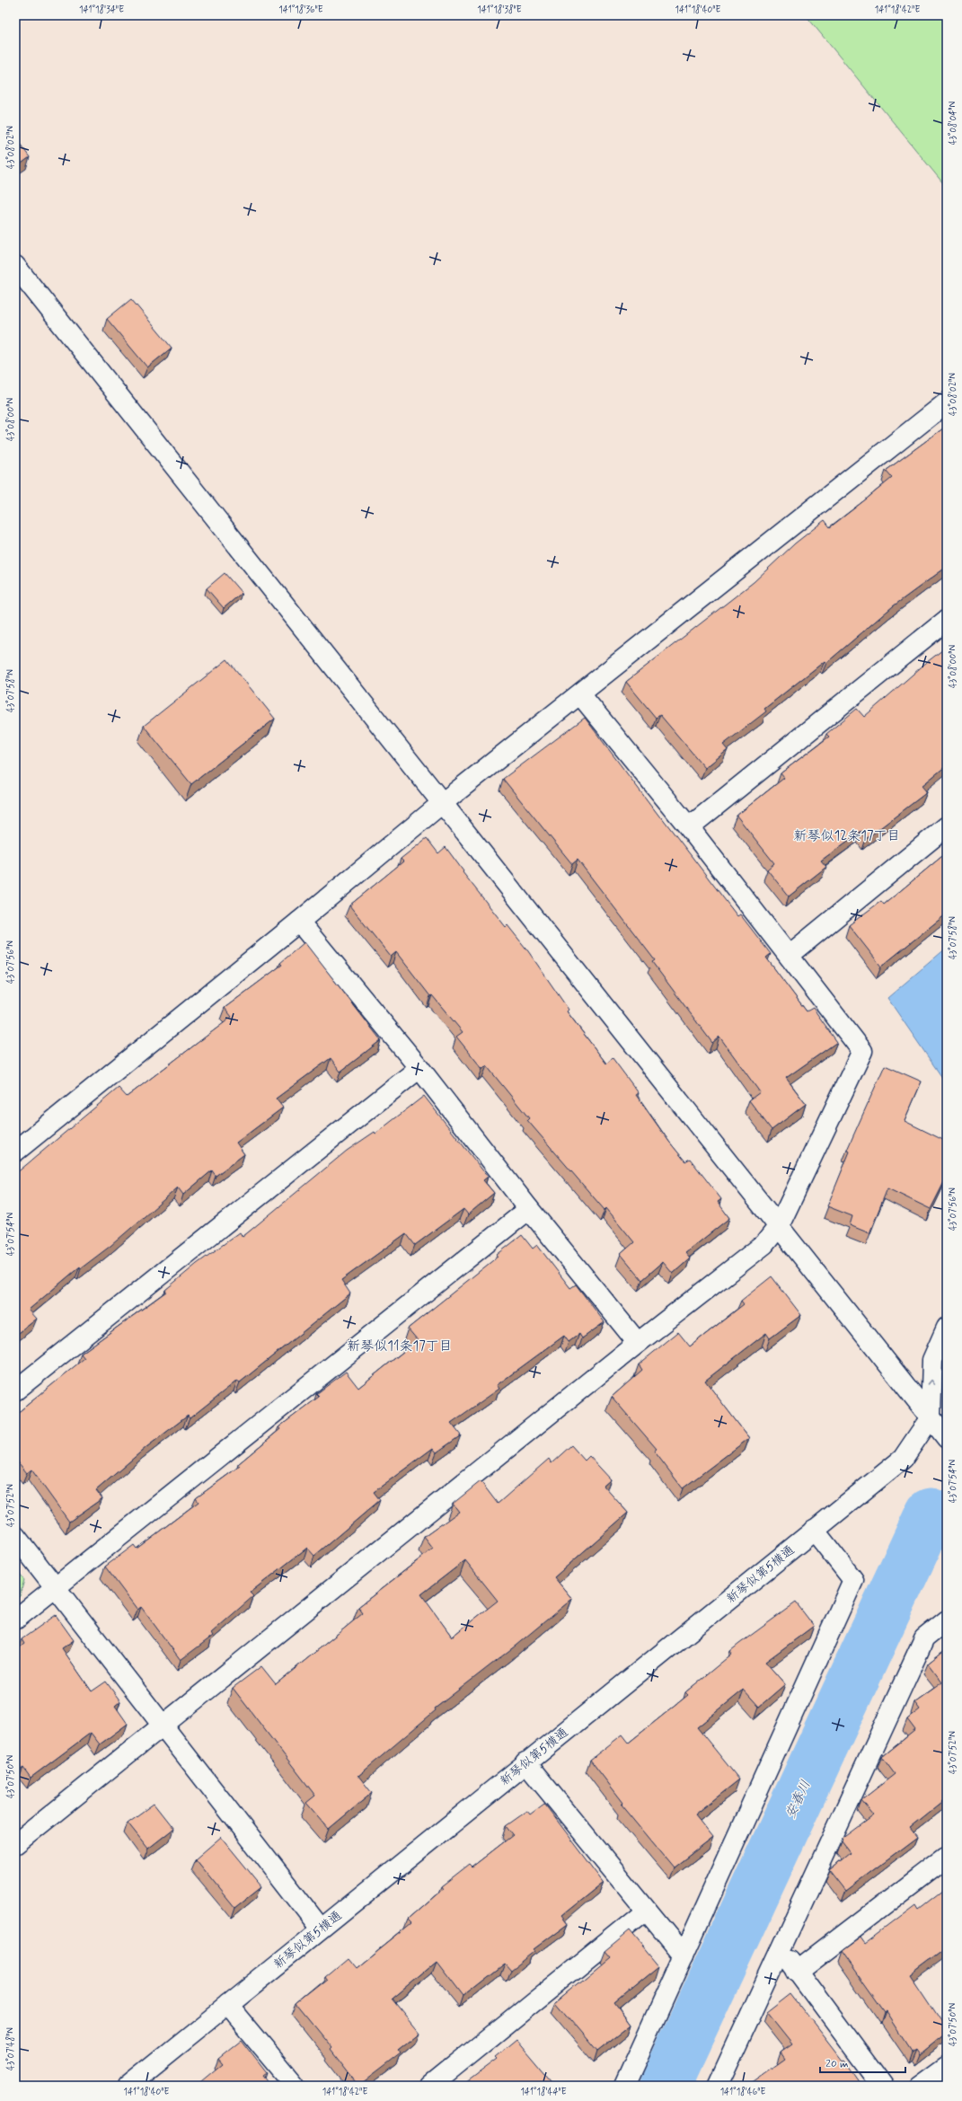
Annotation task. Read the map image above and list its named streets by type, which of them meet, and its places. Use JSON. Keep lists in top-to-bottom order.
{
  "streets": {
    "street": ["新琴似第5横通"]
  },
  "districts": ["新琴似12条17丁目", "新琴似11条17丁目"],
  "water": ["安春川"],
  "scale_bar": "20 m",
  "coordinates": [
    "141°18'34\"E",
    "141°18'36\"E",
    "141°18'38\"E",
    "141°18'40\"E",
    "141°18'42\"E",
    "43°08'04\"N",
    "43°08'02\"N",
    "43°08'00\"N",
    "43°07'58\"N",
    "43°07'56\"N",
    "43°07'54\"N",
    "43°07'52\"N",
    "43°07'50\"N",
    "43°07'48\"N",
    "141°18'44\"E",
    "141°18'46\"E"
  ]
}
